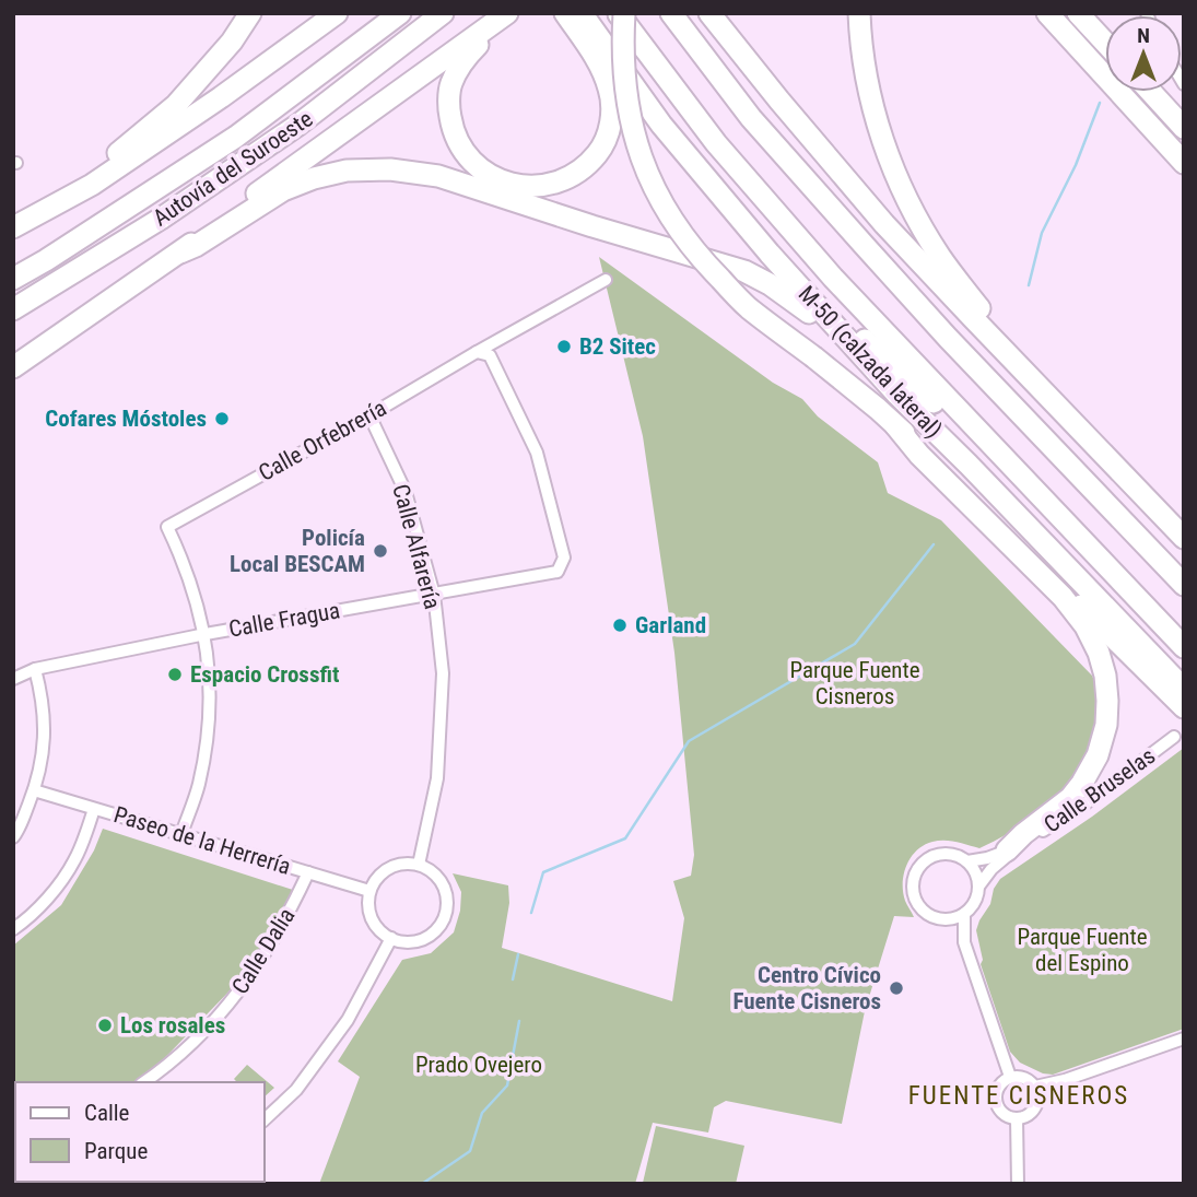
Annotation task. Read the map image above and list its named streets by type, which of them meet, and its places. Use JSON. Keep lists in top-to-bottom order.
{
  "streets": {
    "highway": ["Autovía del Suroeste", "M-50 (calzada lateral)"],
    "street": [
      "Calle Orfebrería",
      "Calle Alfarería",
      "Calle Fragua",
      "Calle Bruselas",
      "Paseo de la Herrería",
      "Calle Dalia"
    ]
  },
  "crossings": [
    ["Calle Orfebrería", "Calle Alfarería"],
    ["Calle Orfebrería", "Calle Fragua"],
    ["Calle Alfarería", "Calle Fragua"],
    ["Calle Alfarería", "Paseo de la Herrería"],
    ["Paseo de la Herrería", "Calle Dalia"]
  ],
  "districts": ["FUENTE CISNEROS"],
  "parks": ["Parque Fuente Cisneros", "Parque Fuente del Espino", "Prado Ovejero"],
  "places": [
    "B2 Sitec",
    "Cofares Móstoles",
    "Policía Local BESCAM",
    "Garland",
    "Espacio Crossfit",
    "Centro Cívico Fuente Cisneros",
    "Los rosales"
  ],
  "legend": ["Calle", "Parque"],
  "north": "top"
}
